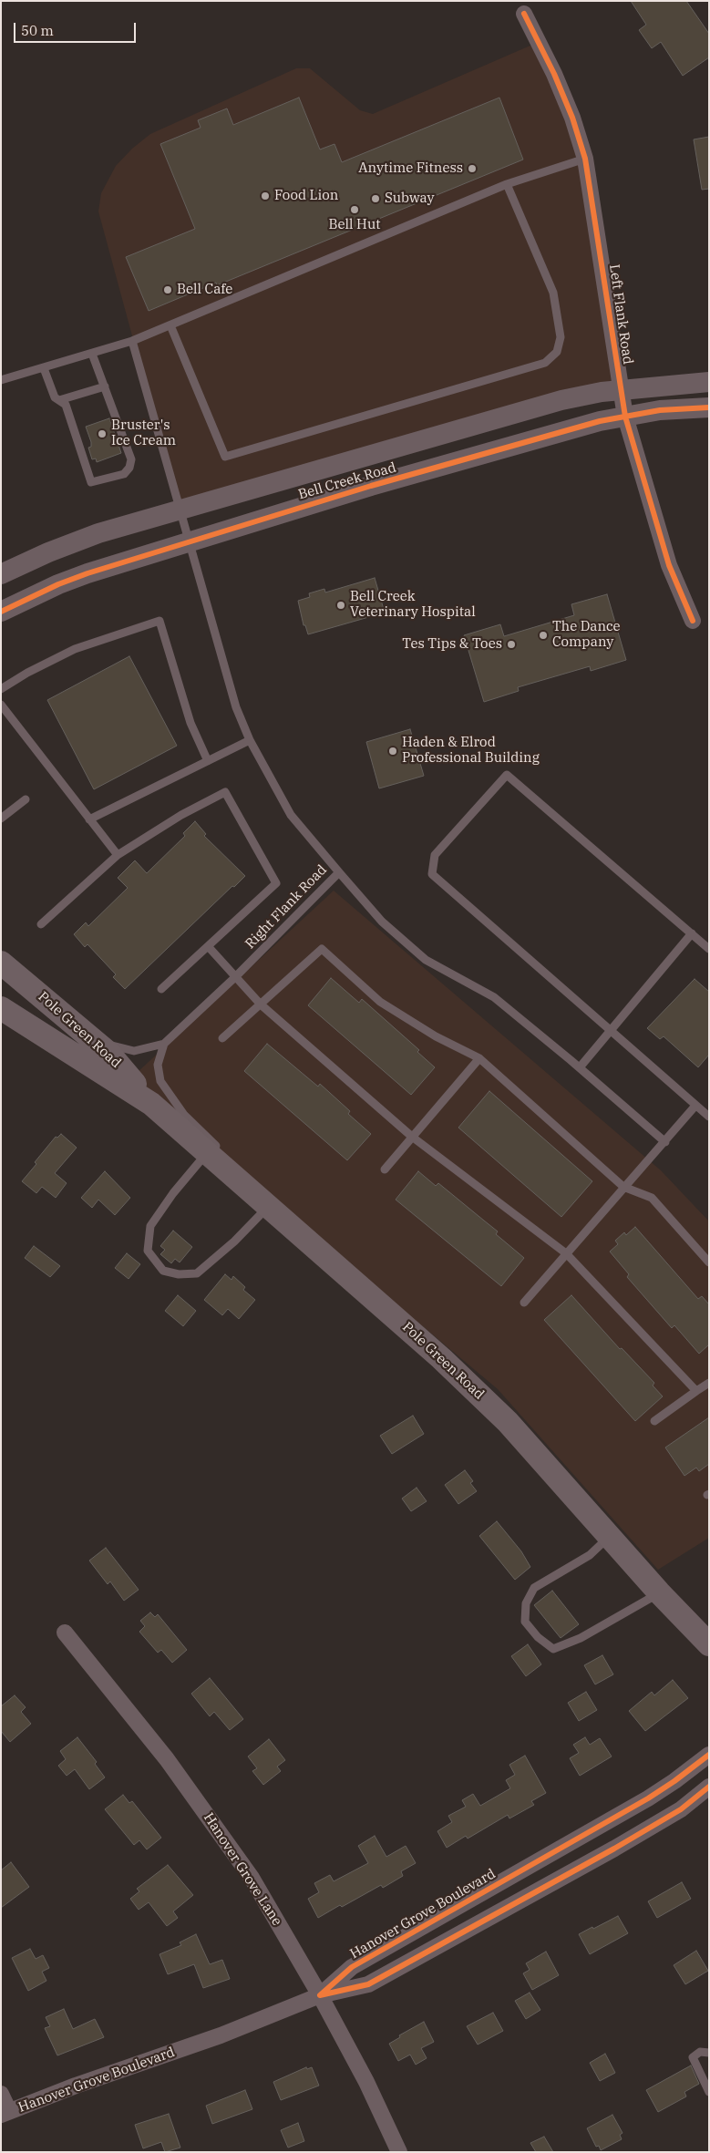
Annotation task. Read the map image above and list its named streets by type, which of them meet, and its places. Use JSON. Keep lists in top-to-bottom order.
{
  "streets": {
    "main road": ["Pole Green Road"],
    "street": [
      "Left Flank Road",
      "Bell Creek Road",
      "Hanover Grove Lane",
      "Hanover Grove Boulevard"
    ],
    "lane": ["Right Flank Road"]
  },
  "crossings": [
    ["Left Flank Road", "Bell Creek Road"],
    ["Bell Creek Road", "Right Flank Road"],
    ["Hanover Grove Lane", "Hanover Grove Boulevard"]
  ],
  "places": [
    "Anytime Fitness",
    "Food Lion",
    "Subway",
    "Bell Hut",
    "Bell Cafe",
    "Bruster's Ice Cream",
    "Bell Creek Veterinary Hospital",
    "The Dance Company",
    "Tes Tips & Toes",
    "Haden & Elrod Professional Building"
  ],
  "scale_bar": "50 m"
}
